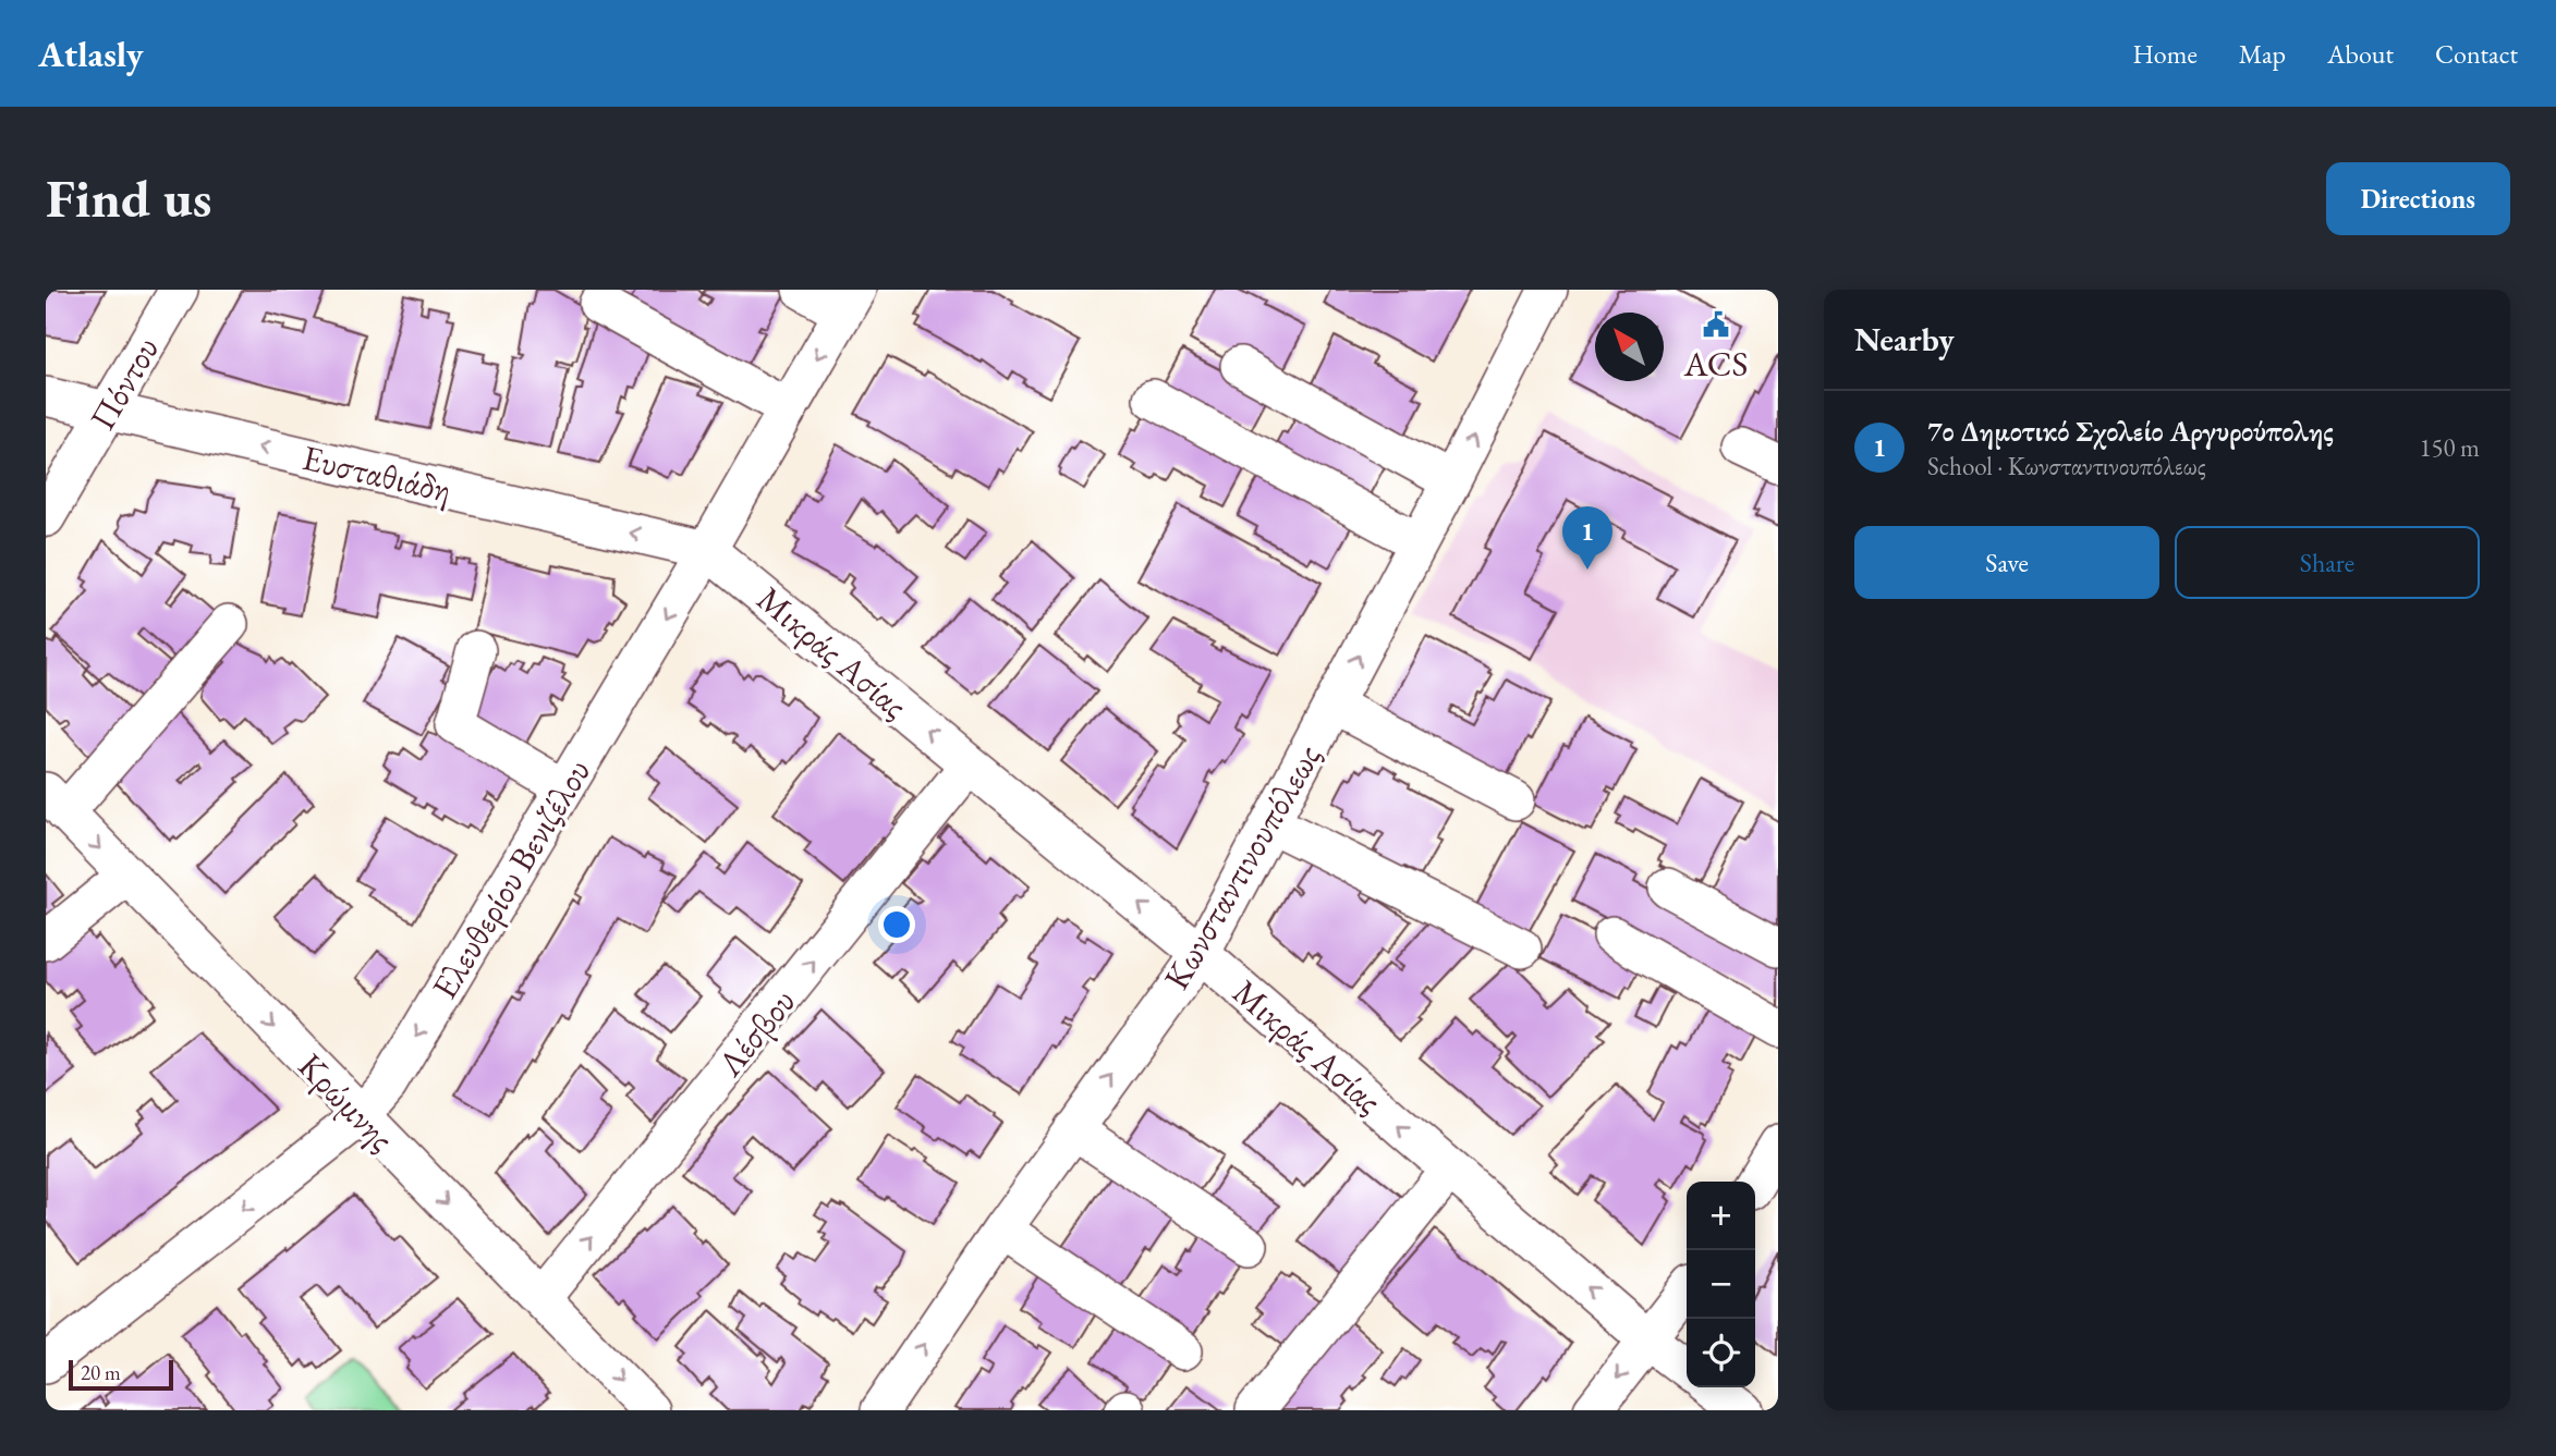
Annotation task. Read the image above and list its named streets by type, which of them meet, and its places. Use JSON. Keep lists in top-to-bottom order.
{
  "streets": {
    "street": [
      "Πόντου",
      "Ευσταθιάδη",
      "Μικράς Ασίας",
      "Κωνσταντινουπόλεως",
      "Ελευθερίου Βενιζέλου",
      "Λέσβου",
      "Κρώμνης"
    ]
  },
  "crossings": [
    ["Πόντου", "Ευσταθιάδη"],
    ["Ευσταθιάδη", "Μικράς Ασίας"],
    ["Ευσταθιάδη", "Ελευθερίου Βενιζέλου"],
    ["Μικράς Ασίας", "Κωνσταντινουπόλεως"],
    ["Μικράς Ασίας", "Ελευθερίου Βενιζέλου"],
    ["Μικράς Ασίας", "Λέσβου"],
    ["Ελευθερίου Βενιζέλου", "Κρώμνης"],
    ["Λέσβου", "Κρώμνης"]
  ],
  "one_way": [
    "Ευσταθιάδη",
    "Κωνσταντινουπόλεως",
    "Ελευθερίου Βενιζέλου",
    "Λέσβου",
    "Κρώμνης"
  ],
  "places": {
    "public building": ["ACS"]
  },
  "scale_bar": "20 m",
  "north": "top left",
  "page": {
    "header": "Atlasly",
    "nav": [
      "Home",
      "Map",
      "About",
      "Contact"
    ],
    "buttons": [
      "Directions",
      ["Save", "Share"]
    ],
    "title": "Find us",
    "heading": "Nearby",
    "list": [
      {
        "mark": "1",
        "name": "7ο Δημοτικό Σχολείο Αργυρούπολης",
        "note": "School · Κωνσταντινουπόλεως",
        "value": "150 m"
      }
    ],
    "pins": "1",
    "map_buttons": ["+", "−"],
    "scale": "20 m"
  }
}
